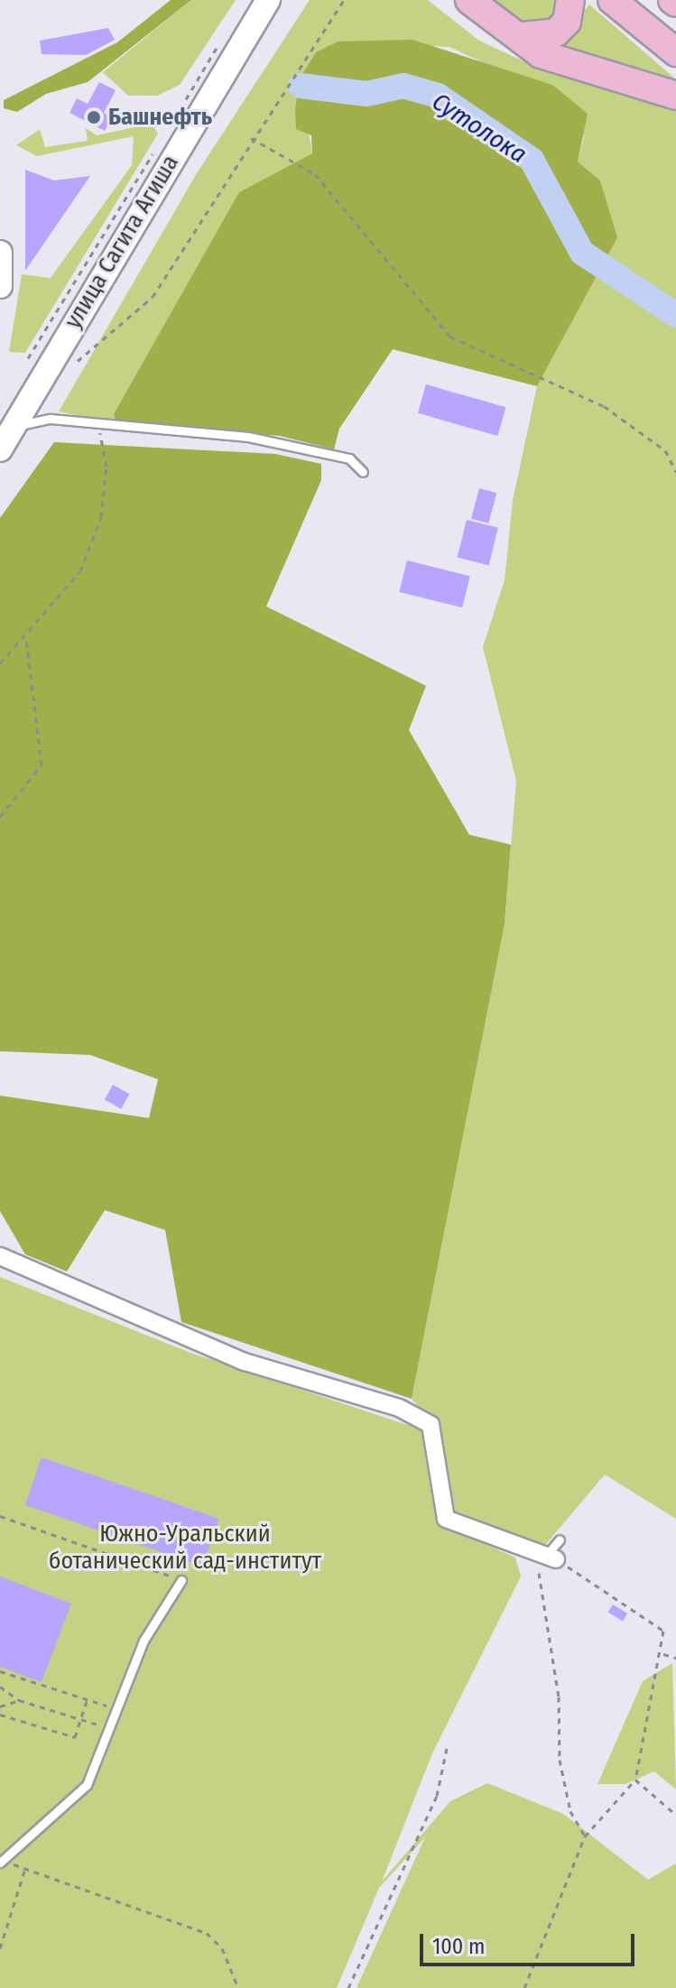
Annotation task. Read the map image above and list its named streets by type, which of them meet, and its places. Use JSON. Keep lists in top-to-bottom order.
{
  "streets": {
    "main road": ["улица Сагита Агиша"]
  },
  "water": ["Сутолока"],
  "parks": ["Южно-Уральский ботанический сад-институт"],
  "places": ["Башнефть"],
  "scale_bar": "100 m"
}
